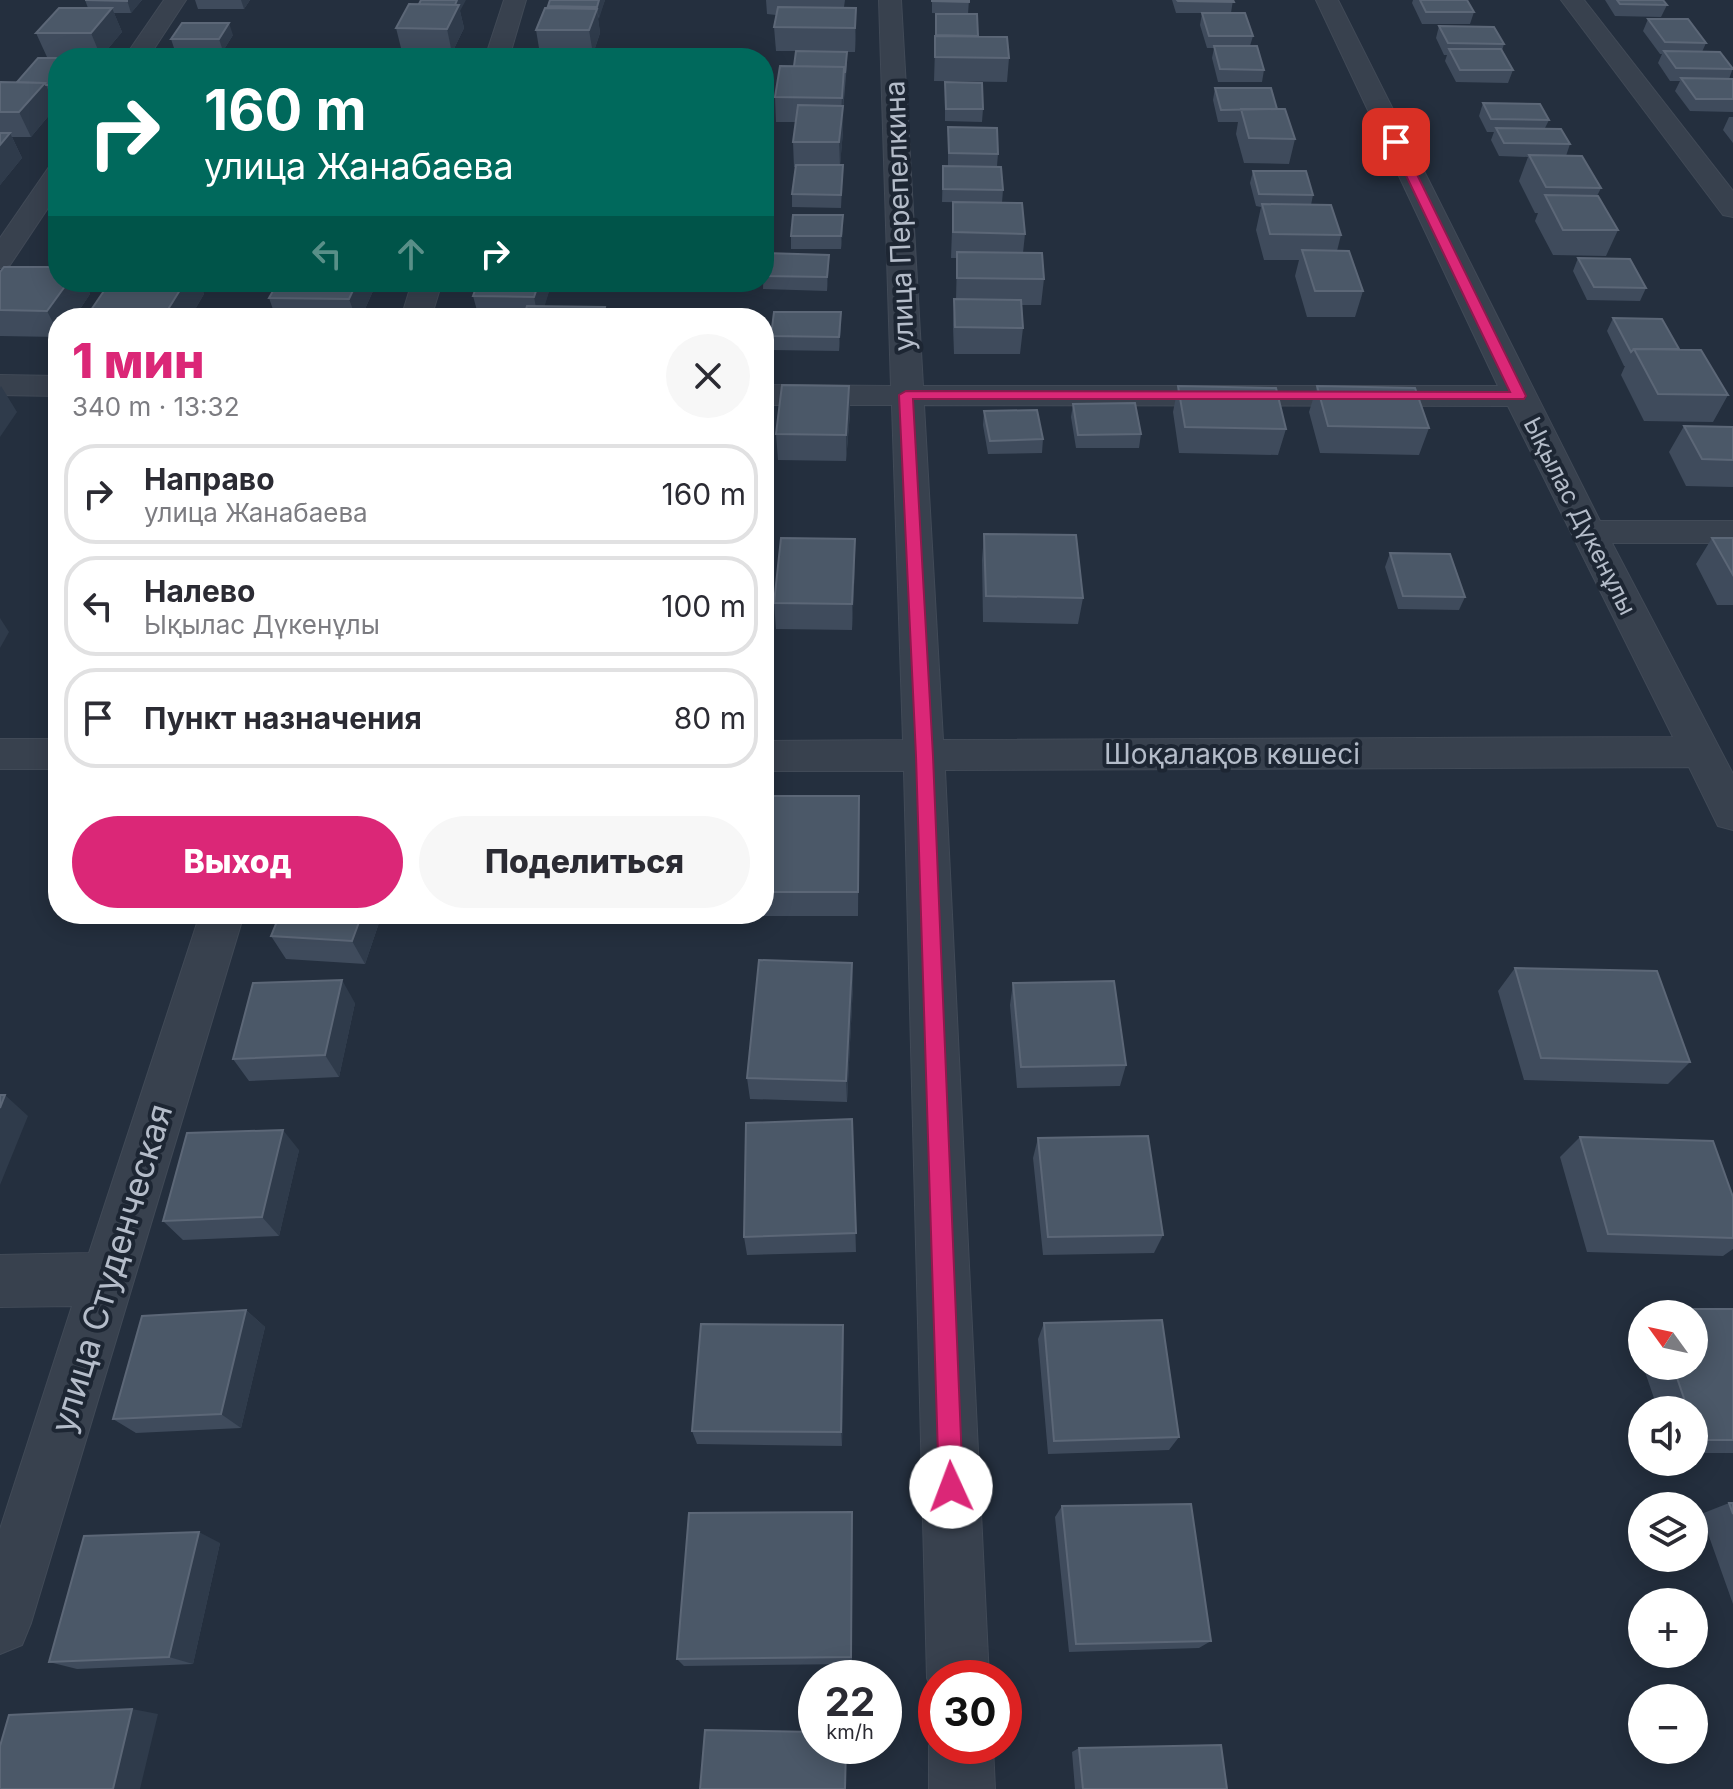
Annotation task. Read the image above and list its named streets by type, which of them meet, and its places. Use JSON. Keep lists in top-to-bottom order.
{
  "streets": {
    "street": [
      "улица Перепелкина",
      "Ықылас Дүкенұлы",
      "Шоқалақов көшесі",
      "улица Студенческая"
    ]
  },
  "crossings": [
    ["улица Перепелкина", "Шоқалақов көшесі"],
    ["Ықылас Дүкенұлы", "Шоқалақов көшесі"]
  ],
  "north": "top left",
  "page": {
    "turn": ["160 m", "улица Жанабаева"],
    "heading": ["1 мин", "340 m · 13:32"],
    "list": [
      {
        "name": "Направо",
        "note": "улица Жанабаева",
        "value": "160 m"
      },
      {
        "name": "Налево",
        "note": "Ықылас Дүкенұлы",
        "value": "100 m"
      },
      {
        "name": "Пункт назначения",
        "value": "80 m"
      }
    ],
    "buttons": ["Выход", "Поделиться"],
    "map_buttons": ["+", "−"],
    "speed": "22 km/h",
    "limit": "30"
  }
}
